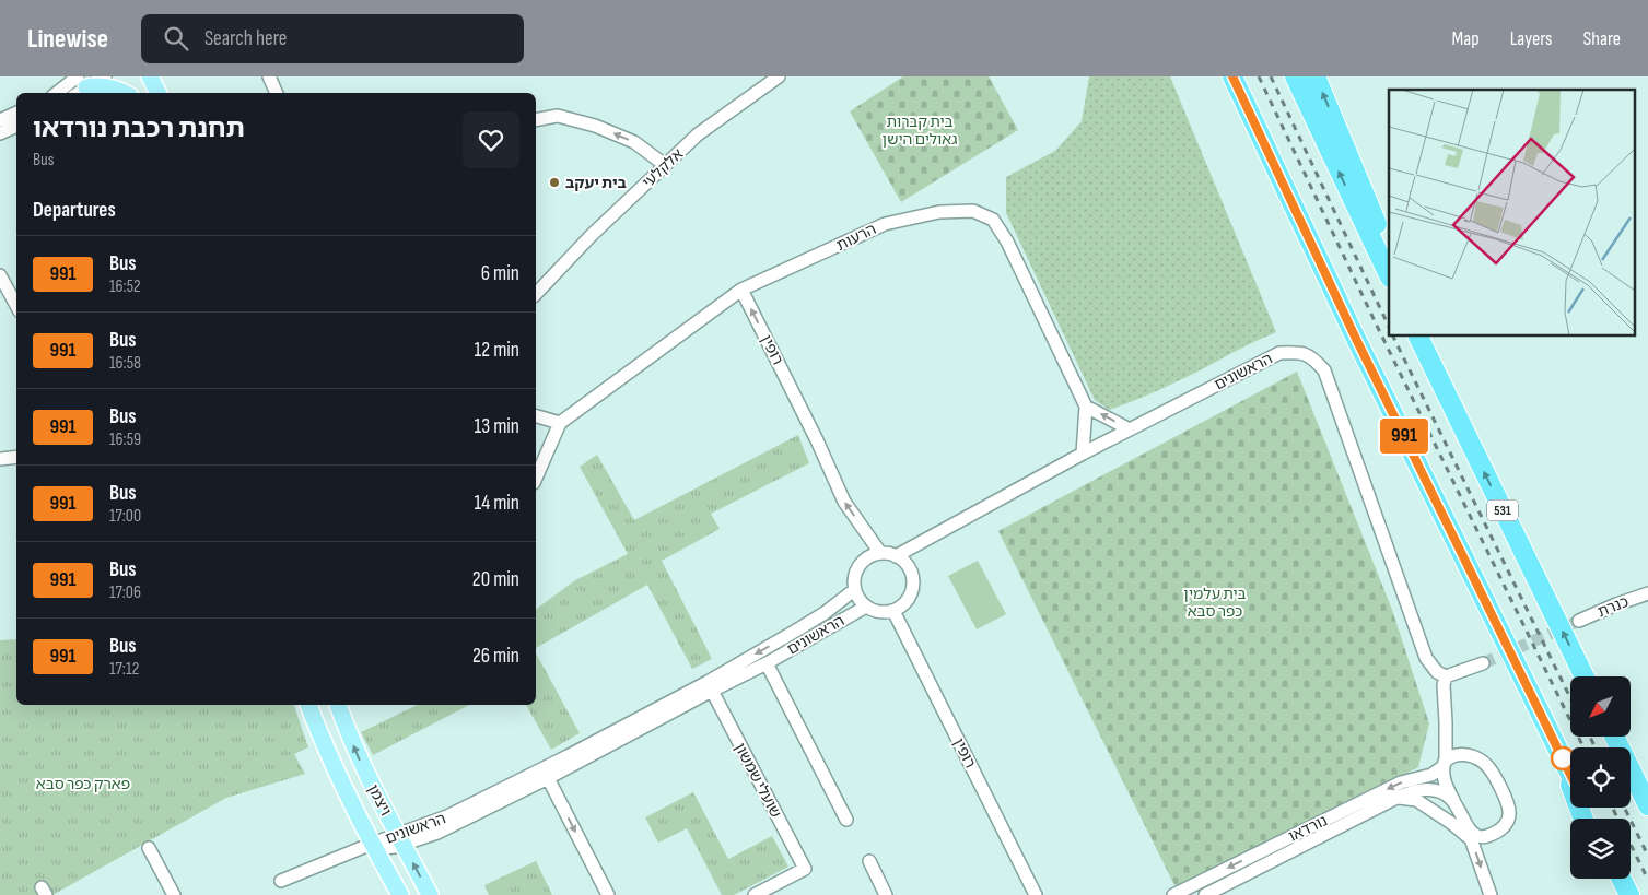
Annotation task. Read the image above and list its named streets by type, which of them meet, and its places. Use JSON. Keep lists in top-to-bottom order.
{
  "streets": {
    "highway": ["531"],
    "main road": ["ויצמן"],
    "street": [
      "אלקלעי",
      "הרעות",
      "רופין",
      "הראשונים",
      "כנרת",
      "שועלי שמשון",
      "נורדאו"
    ]
  },
  "crossings": [
    ["הרעות", "רופין"],
    ["הרעות", "הראשונים"],
    ["רופין", "הראשונים"],
    ["הראשונים", "שועלי שמשון"],
    ["הראשונים", "ויצמן"]
  ],
  "one_way": ["רופין"],
  "parks": ["בית קברות גאולים הישן", "בית עלמין כפר סבא", "פארק כפר סבא"],
  "places": ["בית יעקב"],
  "lines": ["bus line 991"],
  "north": "bottom left",
  "page": {
    "header": "Linewise",
    "search": "Search here",
    "nav": ["Map", "Layers", "Share"],
    "on_map": "991",
    "heading": [
      ["תחנת רכבת נורדאו", "Bus"],
      "Departures"
    ],
    "list": [
      {
        "mark": "991",
        "name": "Bus",
        "note": "16:52",
        "value": "6 min"
      },
      {
        "mark": "991",
        "name": "Bus",
        "note": "16:58",
        "value": "12 min"
      },
      {
        "mark": "991",
        "name": "Bus",
        "note": "16:59",
        "value": "13 min"
      },
      {
        "mark": "991",
        "name": "Bus",
        "note": "17:00",
        "value": "14 min"
      },
      {
        "mark": "991",
        "name": "Bus",
        "note": "17:06",
        "value": "20 min"
      },
      {
        "mark": "991",
        "name": "Bus",
        "note": "17:12",
        "value": "26 min"
      }
    ]
  }
}
